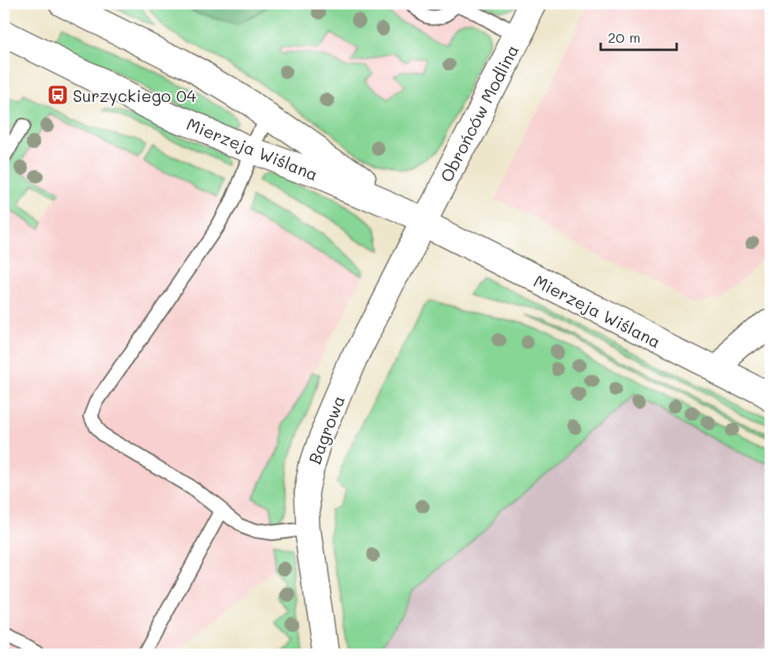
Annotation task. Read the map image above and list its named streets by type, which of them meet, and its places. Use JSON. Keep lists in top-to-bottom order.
{
  "streets": {
    "street": ["Obrońców Modlina", "Mierzeja Wiślana", "Bagrowa"]
  },
  "crossings": [
    ["Obrońców Modlina", "Mierzeja Wiślana"],
    ["Obrońców Modlina", "Bagrowa"],
    ["Mierzeja Wiślana", "Bagrowa"]
  ],
  "places": {
    "bus stop": ["Surzyckiego 04"]
  },
  "scale_bar": "20 m"
}
